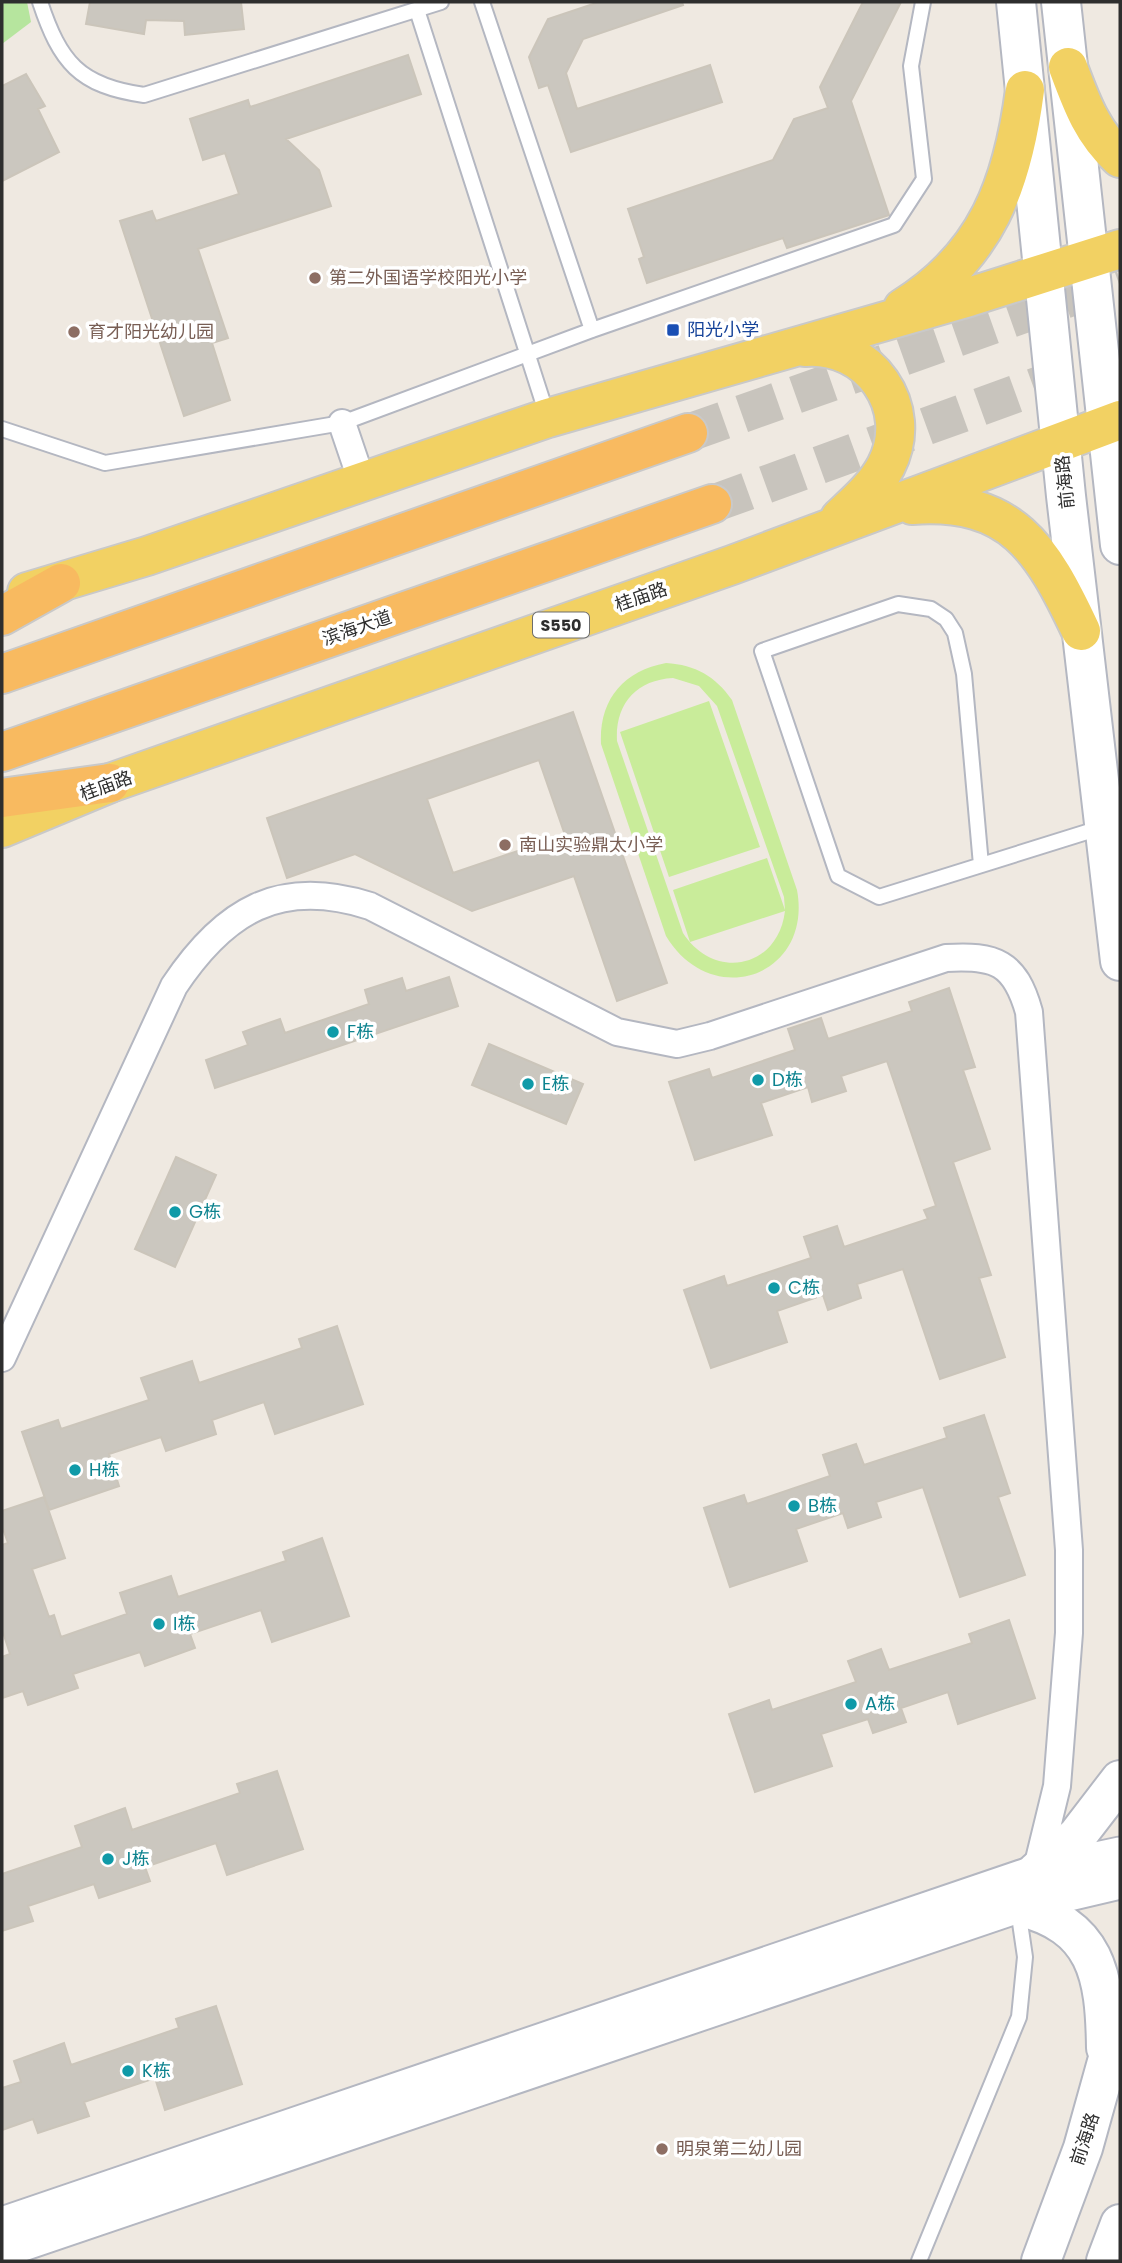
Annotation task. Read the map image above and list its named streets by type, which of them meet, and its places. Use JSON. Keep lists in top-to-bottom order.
{
  "streets": {
    "highway": ["滨海大道"],
    "main road": ["前海路", "桂庙路", "S550"]
  },
  "crossings": [
    ["前海路", "桂庙路"]
  ],
  "places": {
    "other": [
      "第二外国语学校阳光小学",
      "育才阳光幼儿园",
      "南山实验鼎太小学",
      "F栋",
      "D栋",
      "E栋",
      "G栋",
      "C栋",
      "H栋",
      "B栋",
      "I栋",
      "A栋",
      "J栋",
      "K栋",
      "明泉第二幼儿园"
    ],
    "transit": ["阳光小学"]
  }
}
